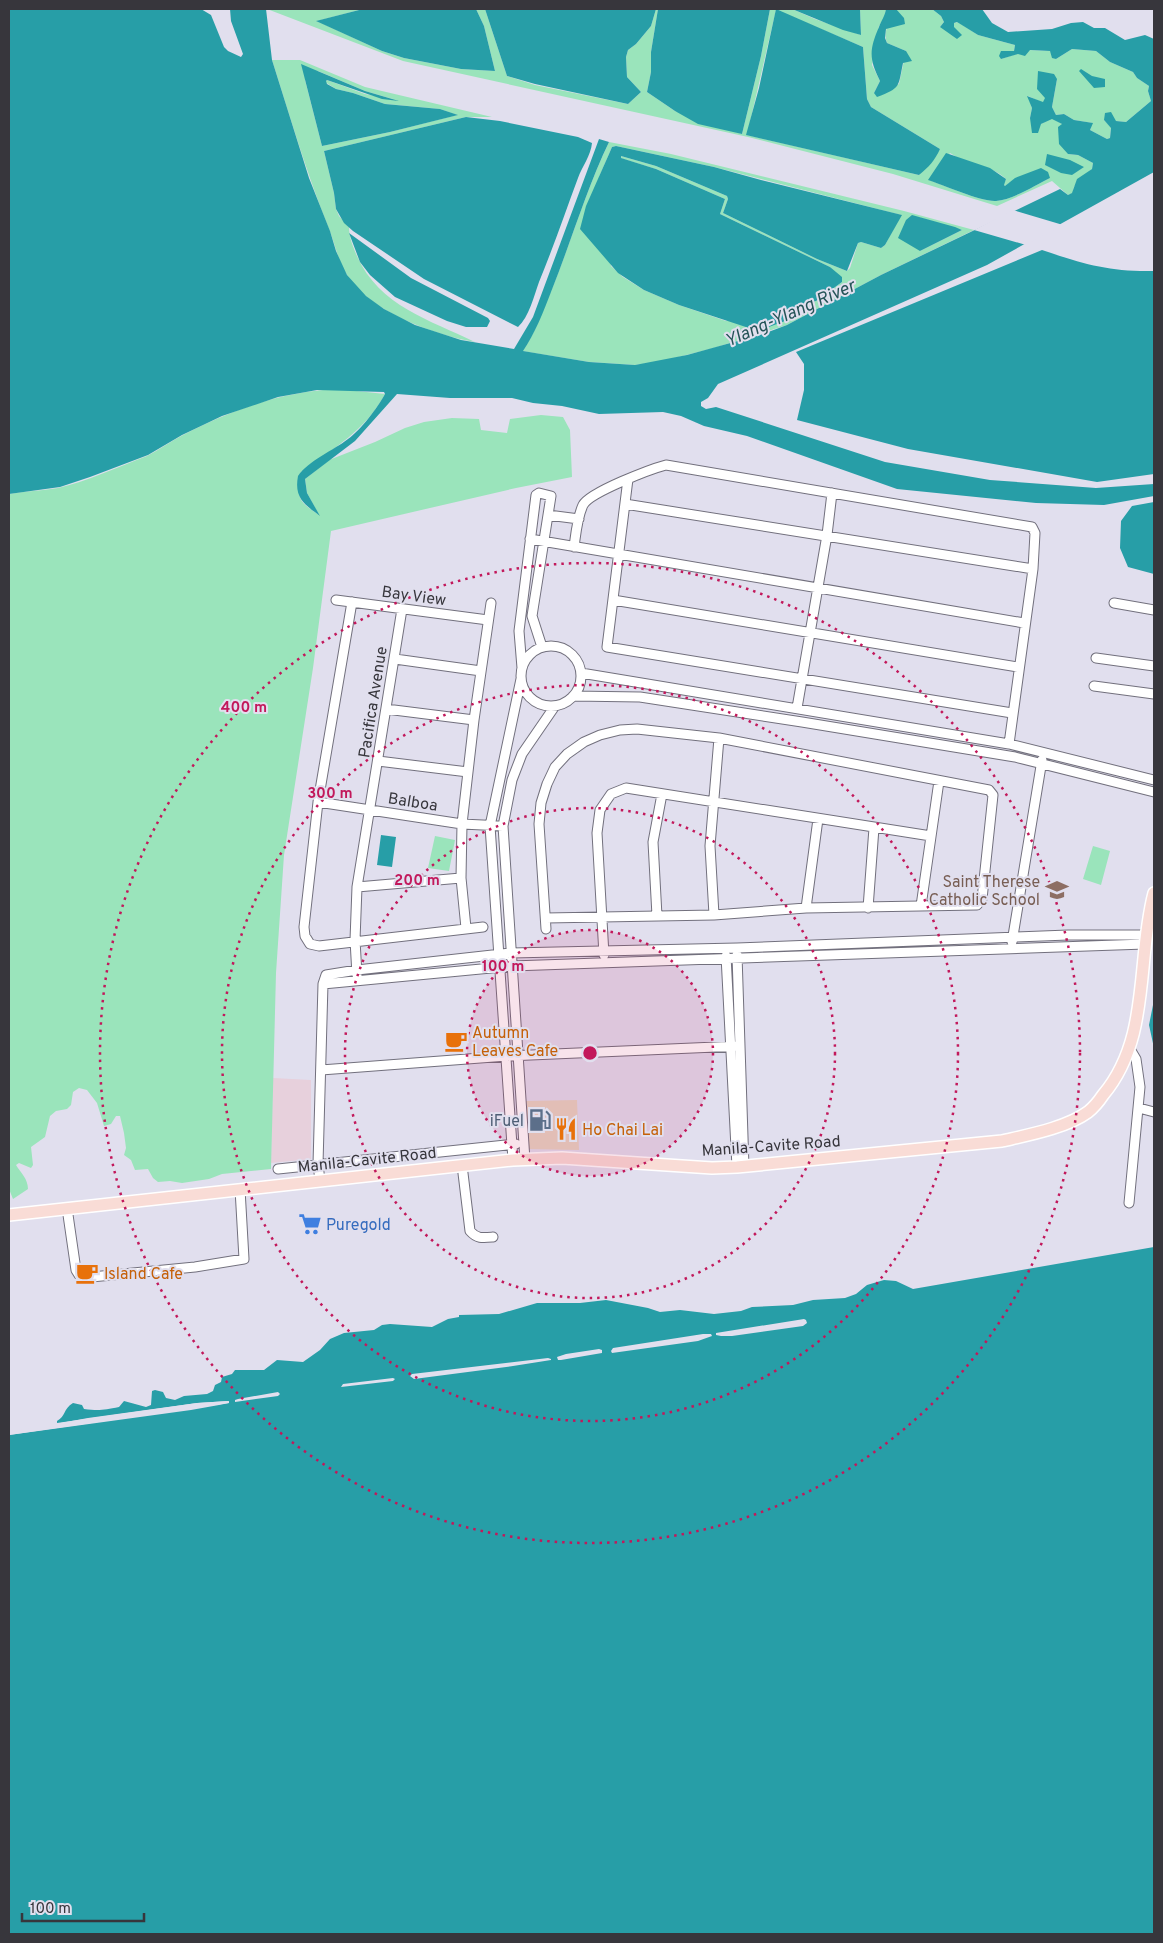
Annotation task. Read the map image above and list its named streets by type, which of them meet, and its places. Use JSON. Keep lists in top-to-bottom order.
{
  "streets": {
    "main road": ["Manila-Cavite Road"],
    "street": ["Bay View", "Pacifica Avenue", "Balboa"]
  },
  "crossings": [
    ["Bay View", "Pacifica Avenue"],
    ["Pacifica Avenue", "Balboa"]
  ],
  "water": ["Ylang-Ylang River"],
  "places": {
    "school or university": ["Saint Therese Catholic School"],
    "cafe": ["Autumn Leaves Cafe", "Island Cafe"],
    "fuel station": ["iFuel"],
    "restaurant": ["Ho Chai Lai"],
    "supermarket": ["Puregold"]
  },
  "scale_bar": "100 m",
  "rings": [
    "400 m",
    "300 m",
    "200 m",
    "100 m"
  ]
}
